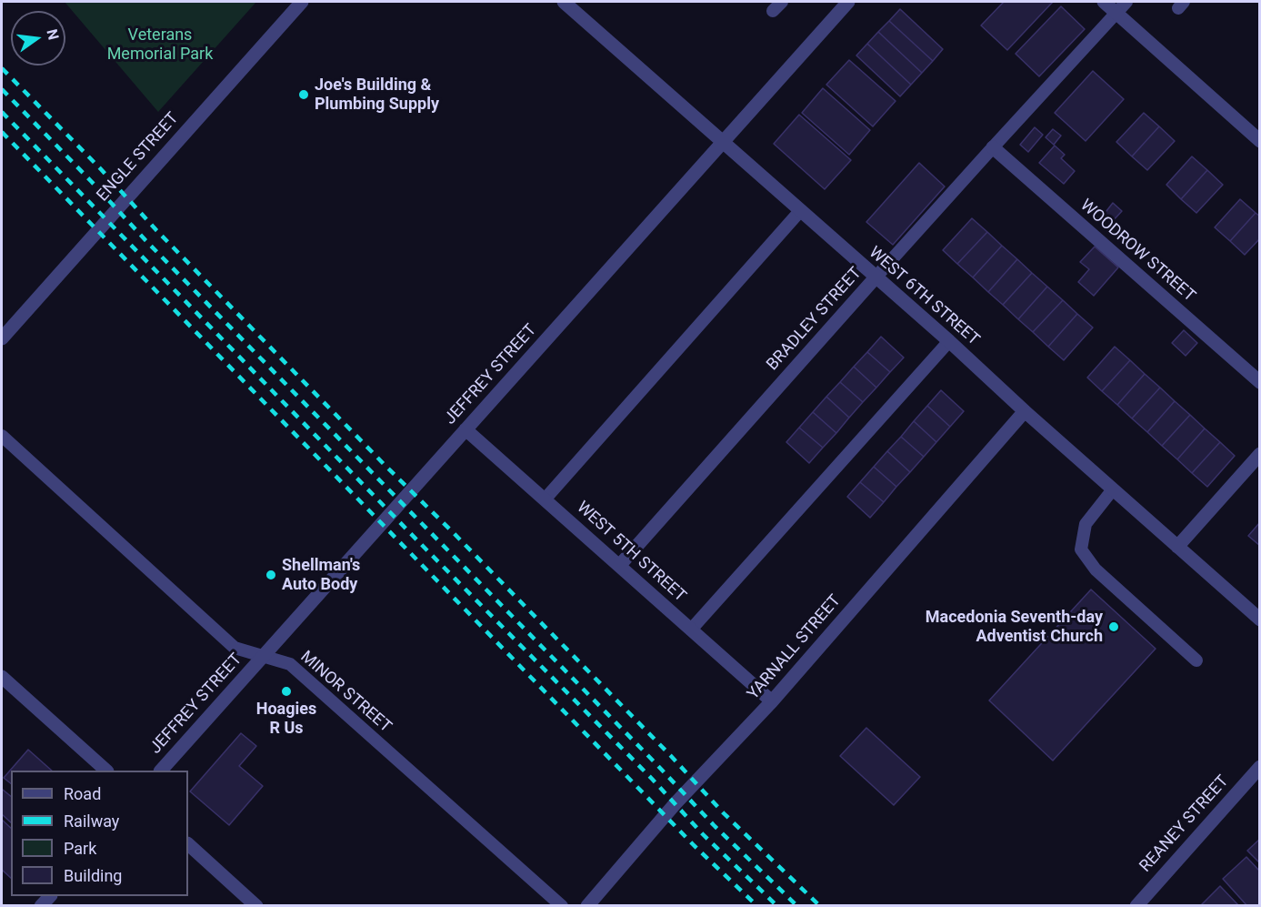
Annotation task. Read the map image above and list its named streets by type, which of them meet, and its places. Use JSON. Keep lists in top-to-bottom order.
{
  "streets": {
    "street": [
      "ENGLE STREET",
      "WOODROW STREET",
      "WEST 6TH STREET",
      "BRADLEY STREET",
      "JEFFREY STREET",
      "WEST 5TH STREET",
      "YARNALL STREET",
      "REANEY STREET"
    ],
    "lane": ["MINOR STREET"]
  },
  "crossings": [
    ["WOODROW STREET", "BRADLEY STREET"],
    ["WEST 6TH STREET", "BRADLEY STREET"],
    ["WEST 6TH STREET", "JEFFREY STREET"],
    ["WEST 6TH STREET", "YARNALL STREET"],
    ["BRADLEY STREET", "WEST 5TH STREET"],
    ["JEFFREY STREET", "WEST 5TH STREET"],
    ["JEFFREY STREET", "MINOR STREET"],
    ["WEST 5TH STREET", "YARNALL STREET"]
  ],
  "parks": ["Veterans Memorial Park"],
  "places": [
    "Joe's Building & Plumbing Supply",
    "Shellman's Auto Body",
    "Macedonia Seventh-day Adventist Church",
    "Hoagies R Us"
  ],
  "legend": [
    "Road",
    "Railway",
    "Park",
    "Building"
  ],
  "north": "right"
}
